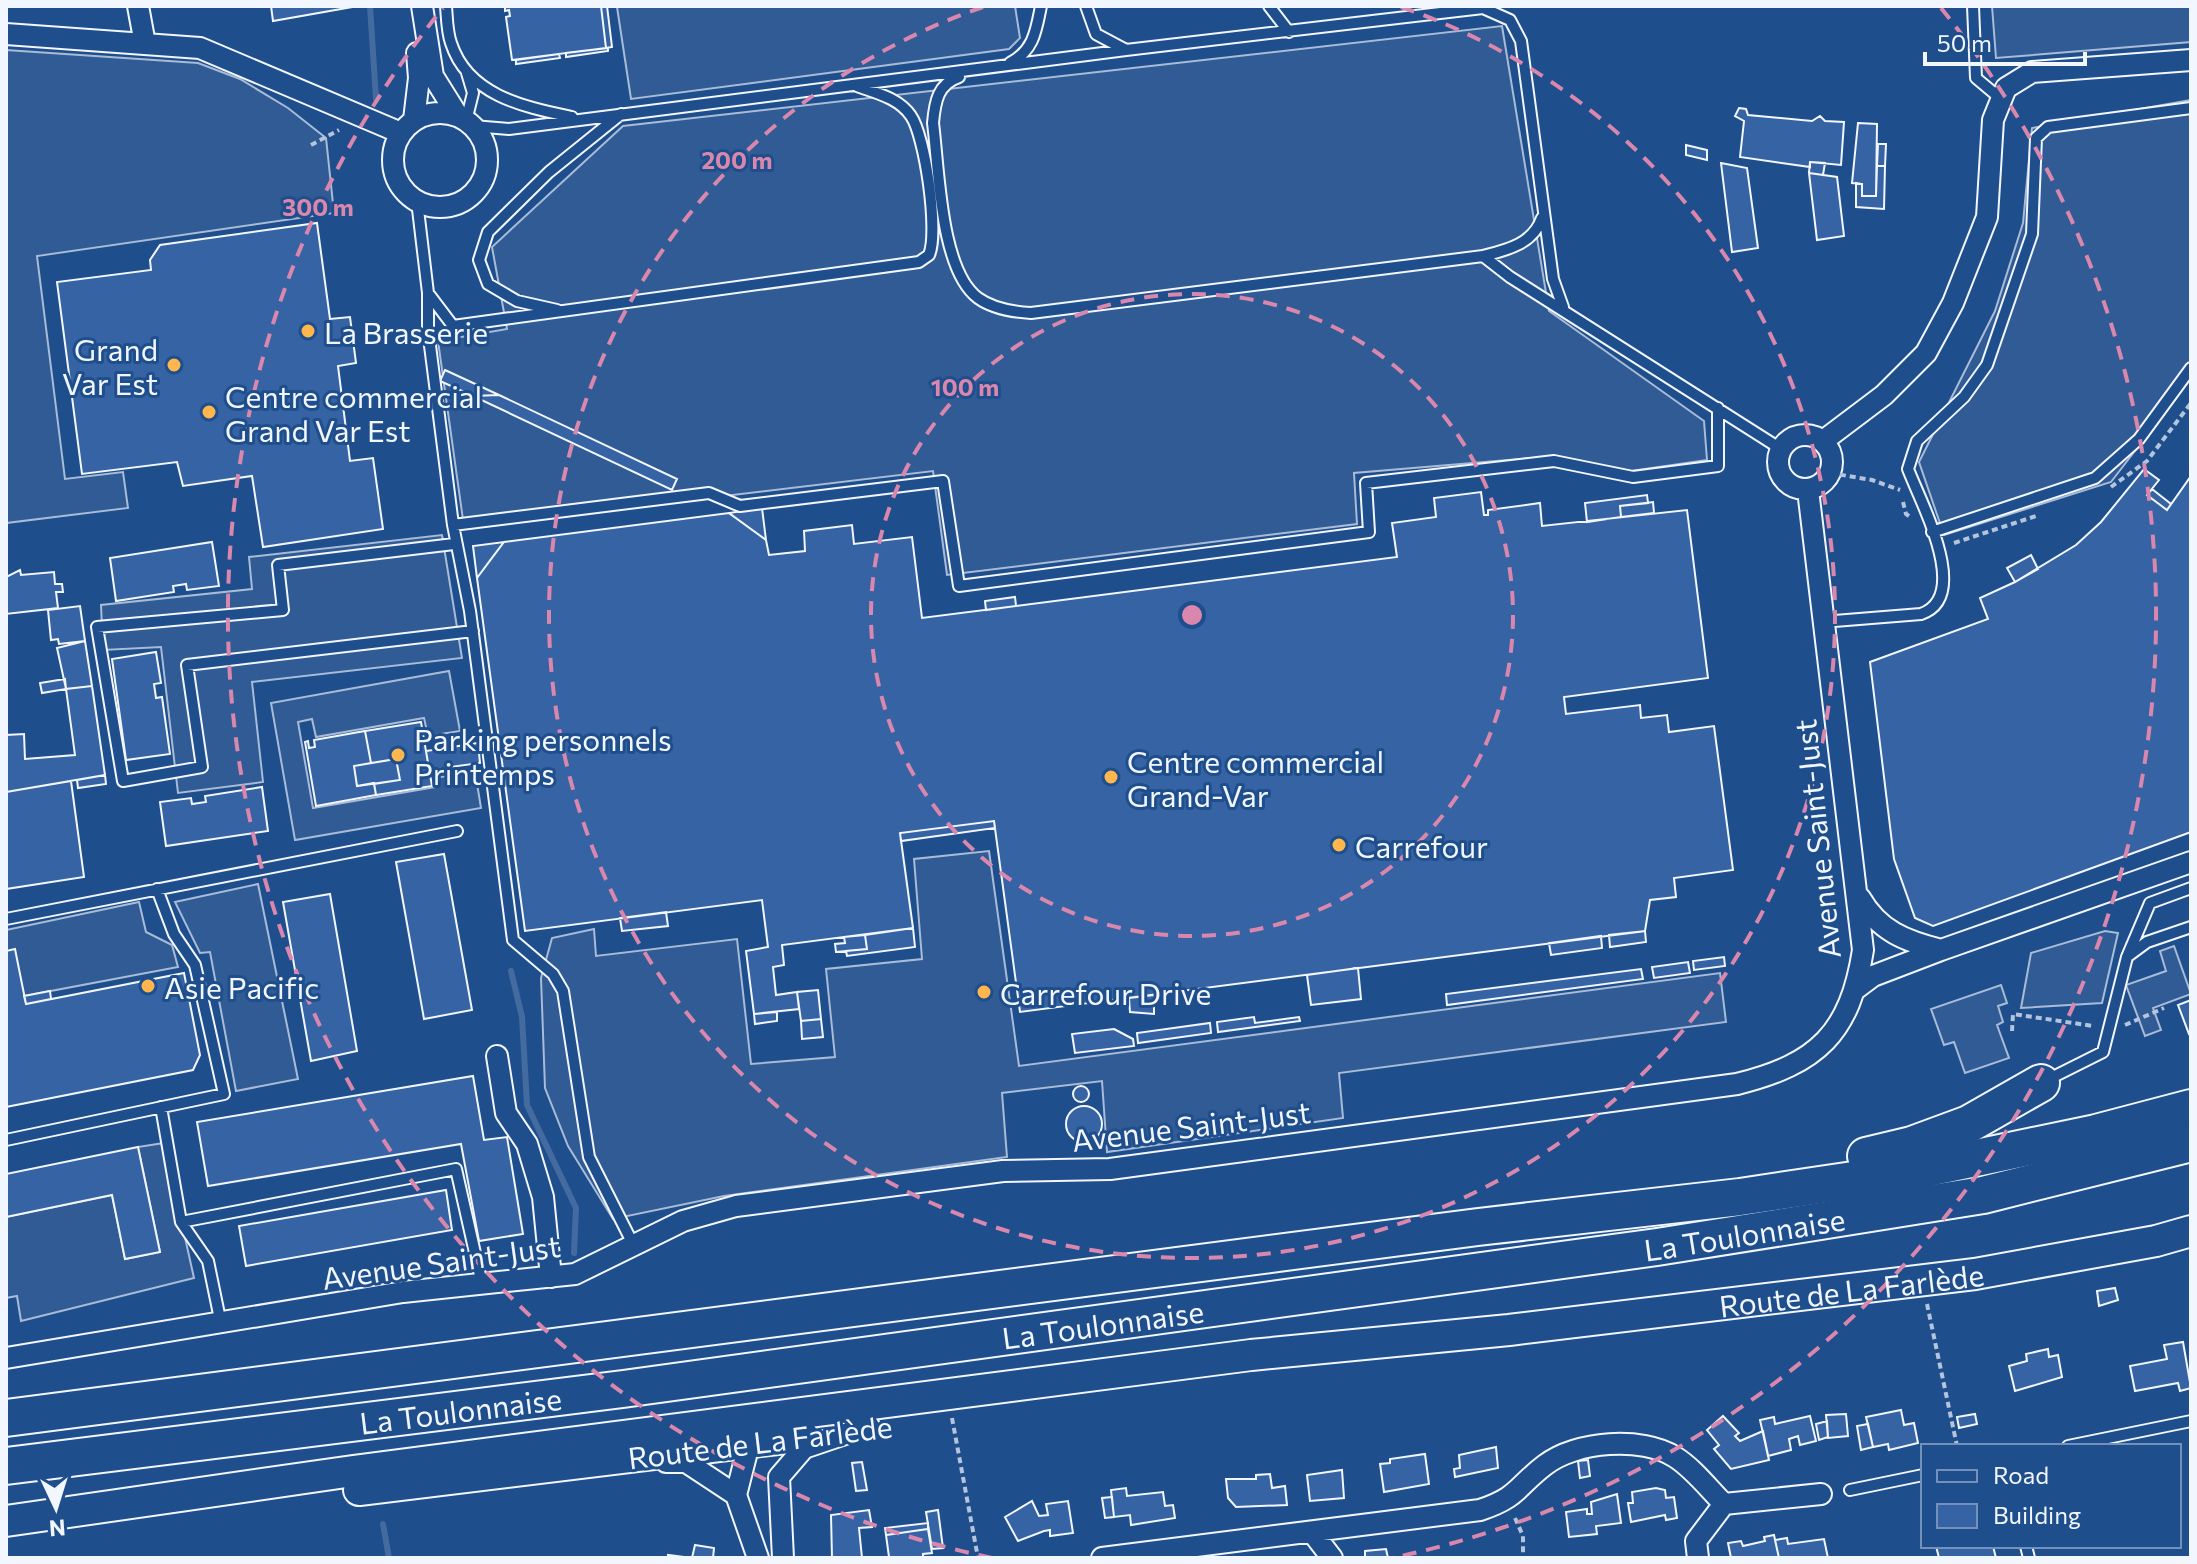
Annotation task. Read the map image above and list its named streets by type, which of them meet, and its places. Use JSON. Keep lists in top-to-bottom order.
{
  "streets": {
    "highway": ["La Toulonnaise"],
    "main road": ["Route de La Farlède"],
    "street": ["Avenue Saint-Just"]
  },
  "places": [
    "La Brasserie",
    "Grand Var Est",
    "Centre commercial Grand Var Est",
    "Parking personnels Printemps",
    "Centre commercial Grand-Var",
    "Carrefour",
    "Asie Pacific",
    "Carrefour Drive"
  ],
  "legend": ["Road", "Building"],
  "scale_bar": "50 m",
  "north": "bottom",
  "rings": ["200 m", "300 m", "100 m"]
}
